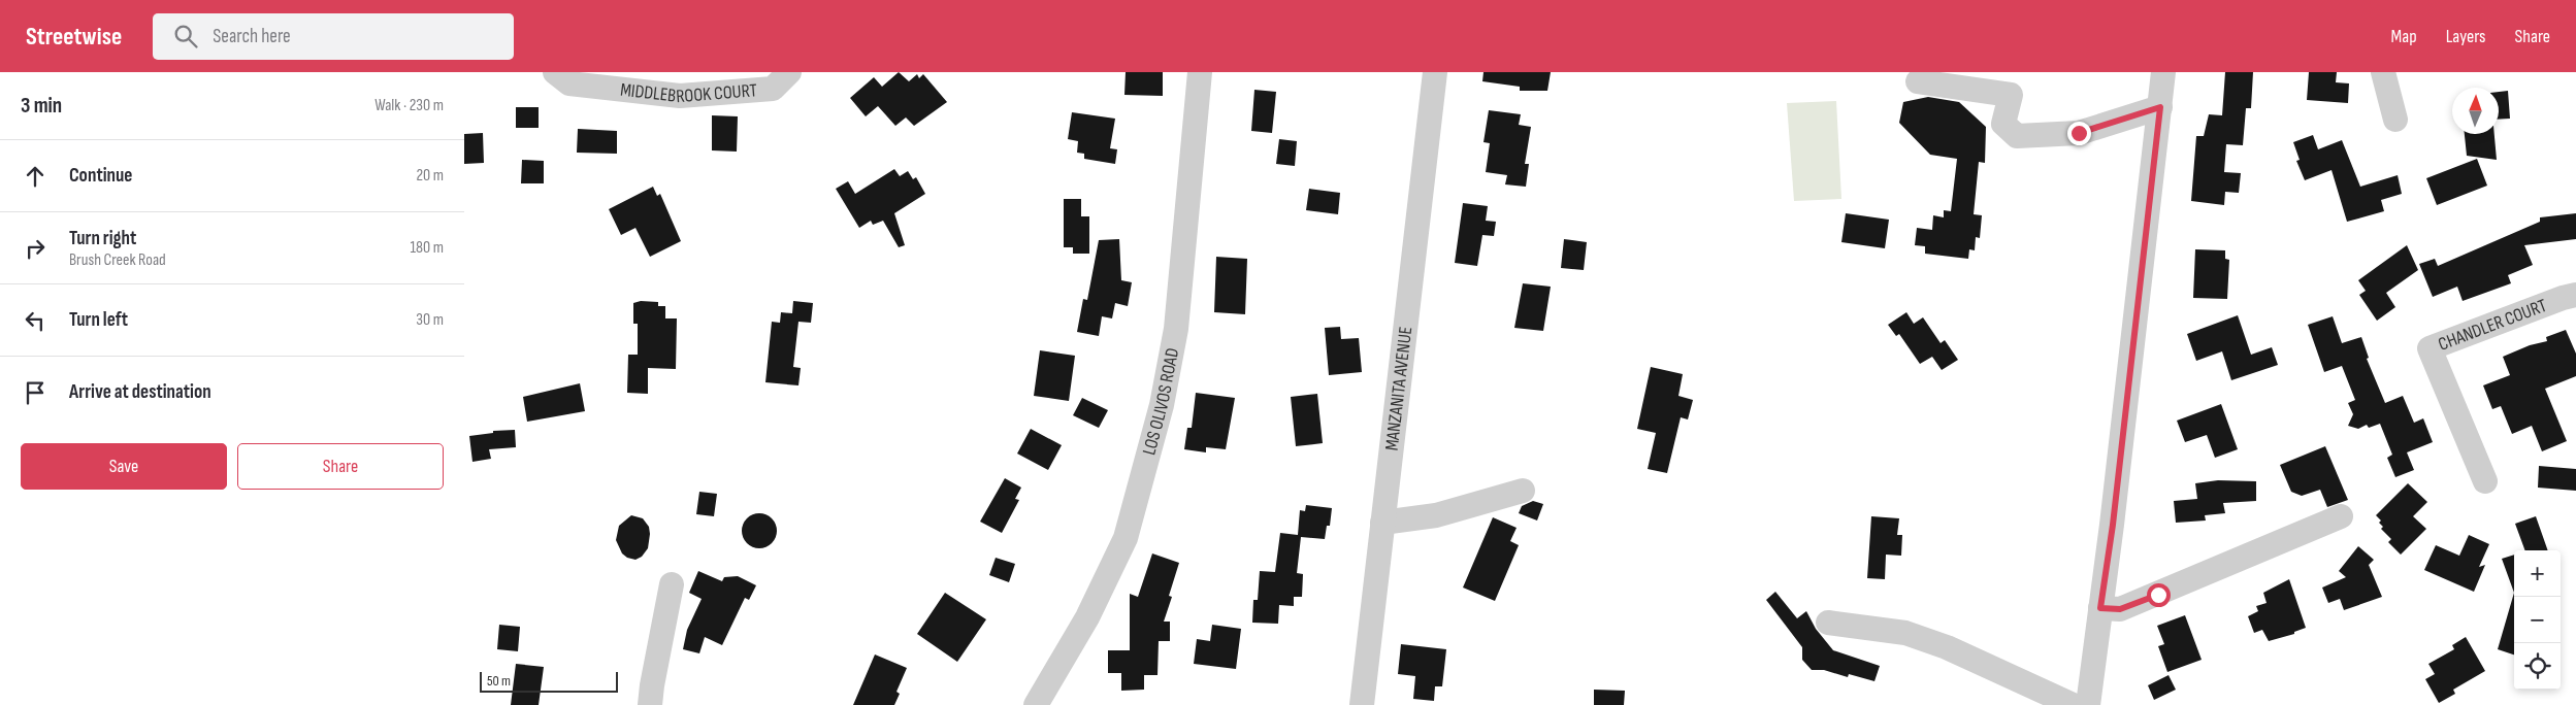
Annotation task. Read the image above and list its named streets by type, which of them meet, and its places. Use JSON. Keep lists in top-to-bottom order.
{
  "streets": {
    "street": [
      "MIDDLEBROOK COURT",
      "CHANDLER COURT",
      "MANZANITA AVENUE",
      "LOS OLIVOS ROAD"
    ]
  },
  "scale_bar": "50 m",
  "north": "top",
  "page": {
    "header": "Streetwise",
    "search": "Search here",
    "nav": ["Map", "Layers", "Share"],
    "heading": ["3 min", "Walk · 230 m"],
    "list": [
      ["Continue", "20 m"],
      ["Turn right", "Brush Creek Road", "180 m"],
      ["Turn left", "30 m"],
      "Arrive at destination"
    ],
    "buttons": ["Save", "Share"],
    "map_buttons": ["+", "−"],
    "scale": "50 m"
  }
}
